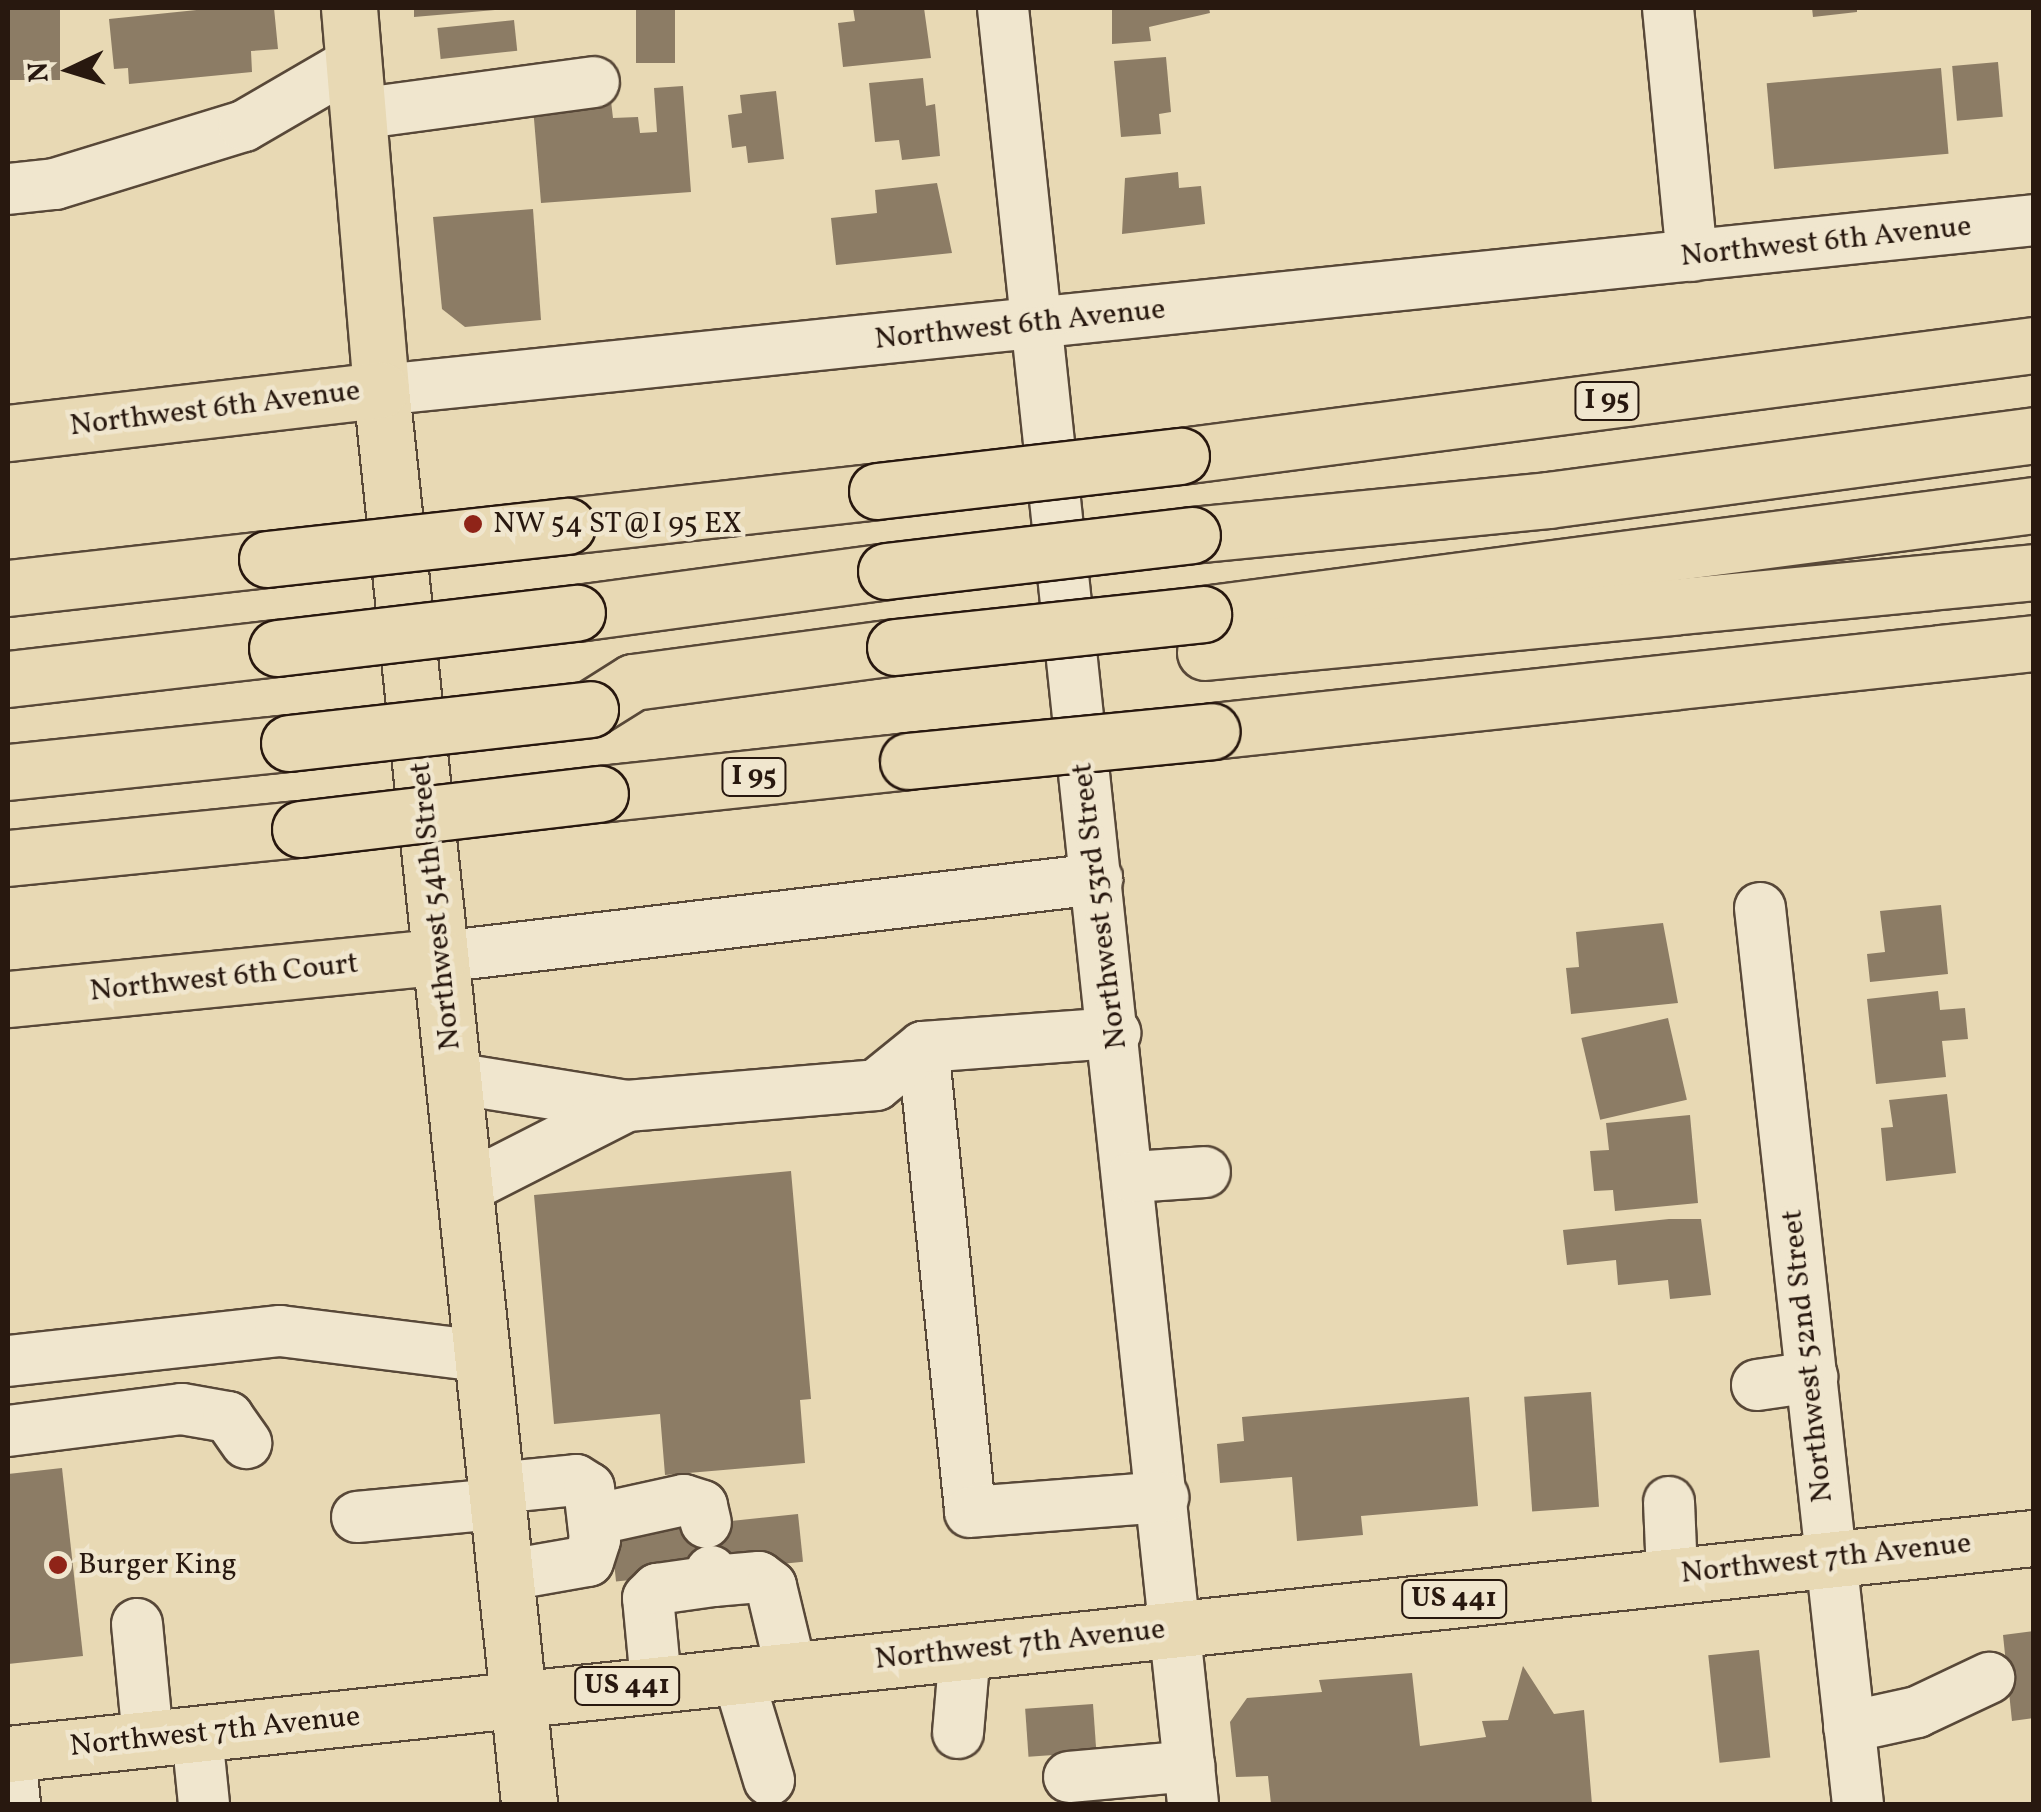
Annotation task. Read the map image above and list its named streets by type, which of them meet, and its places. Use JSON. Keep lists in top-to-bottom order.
{
  "streets": {
    "main road": [
      "Northwest 6th Avenue",
      "I 95",
      "Northwest 54th Street",
      "Northwest 6th Court",
      "Northwest 7th Avenue",
      "US 441"
    ],
    "street": ["Northwest 53rd Street", "Northwest 52nd Street"]
  },
  "crossings": [
    ["Northwest 6th Avenue", "Northwest 54th Street"],
    ["Northwest 6th Avenue", "Northwest 53rd Street"],
    ["Northwest 54th Street", "Northwest 6th Court"],
    ["Northwest 54th Street", "Northwest 7th Avenue"],
    ["Northwest 53rd Street", "Northwest 7th Avenue"],
    ["Northwest 52nd Street", "Northwest 7th Avenue"]
  ],
  "places": ["NW 54 ST@I 95 EX", "Burger King"],
  "north": "left"
}
